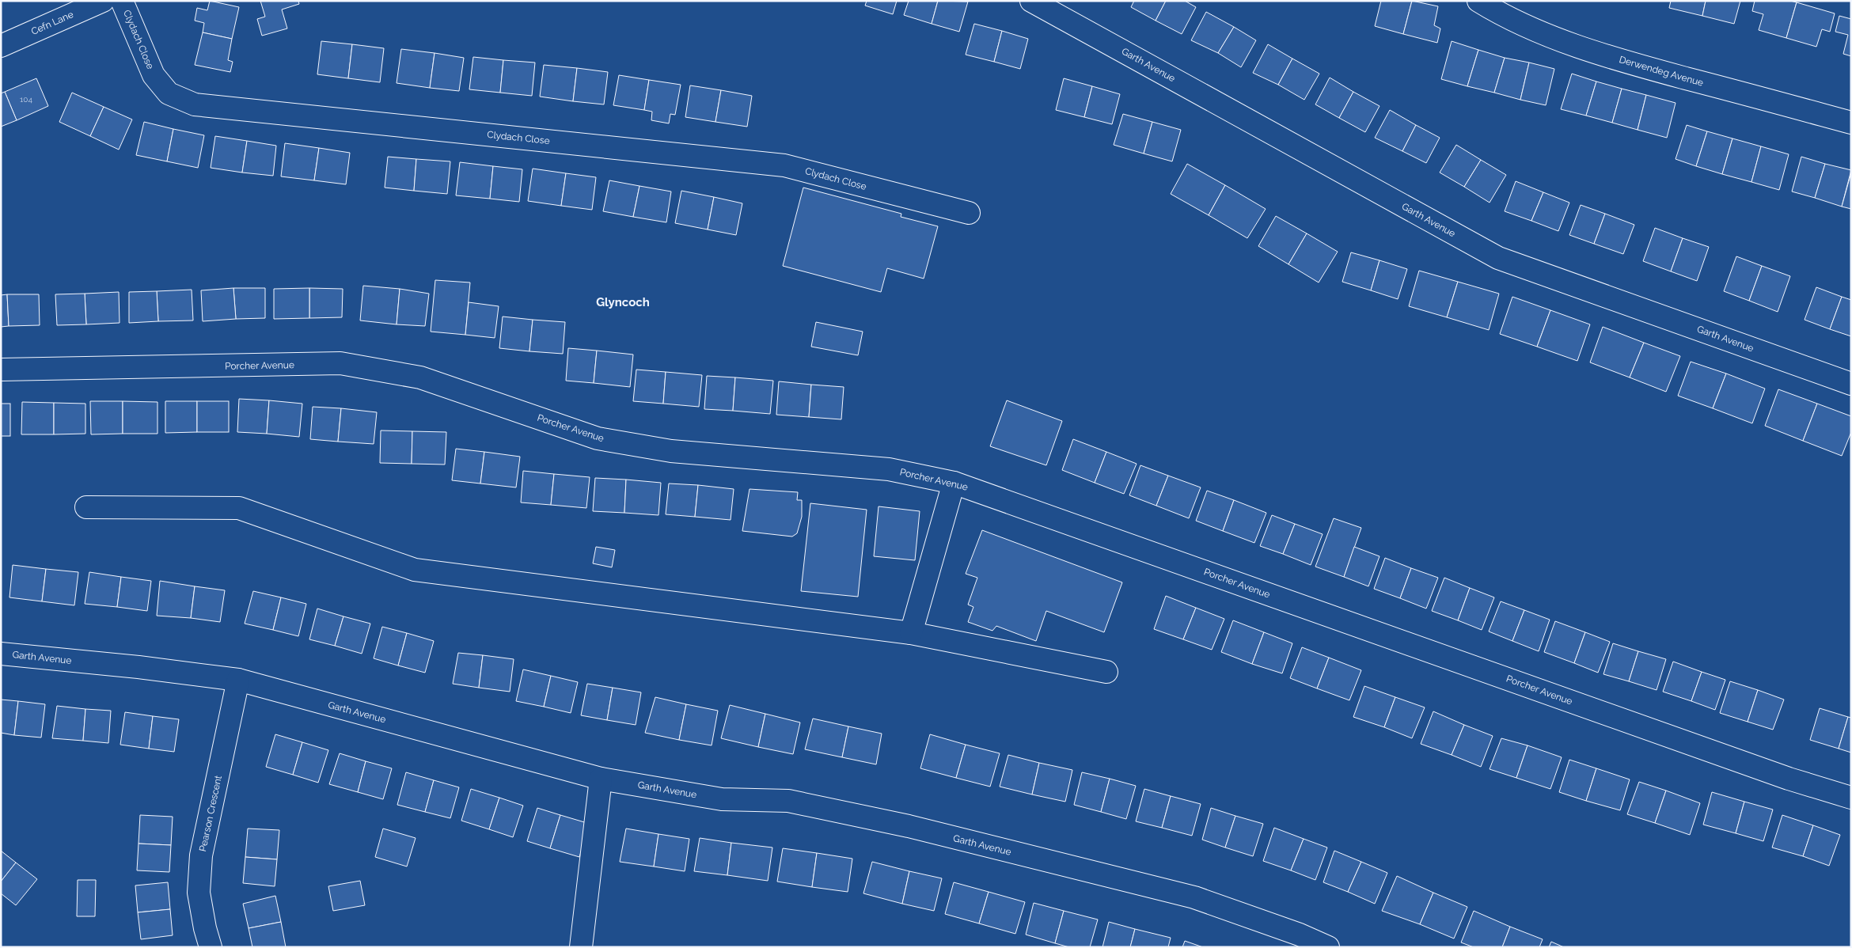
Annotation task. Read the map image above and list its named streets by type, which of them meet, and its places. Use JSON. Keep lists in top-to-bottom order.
{
  "streets": {
    "street": [
      "Cefn Lane",
      "Clydach Close",
      "Garth Avenue",
      "Derwendeg Avenue",
      "Porcher Avenue",
      "Pearson Crescent"
    ]
  },
  "crossings": [
    ["Garth Avenue", "Pearson Crescent"]
  ],
  "districts": ["Glyncoch"],
  "house_numbers": ["104"]
}
